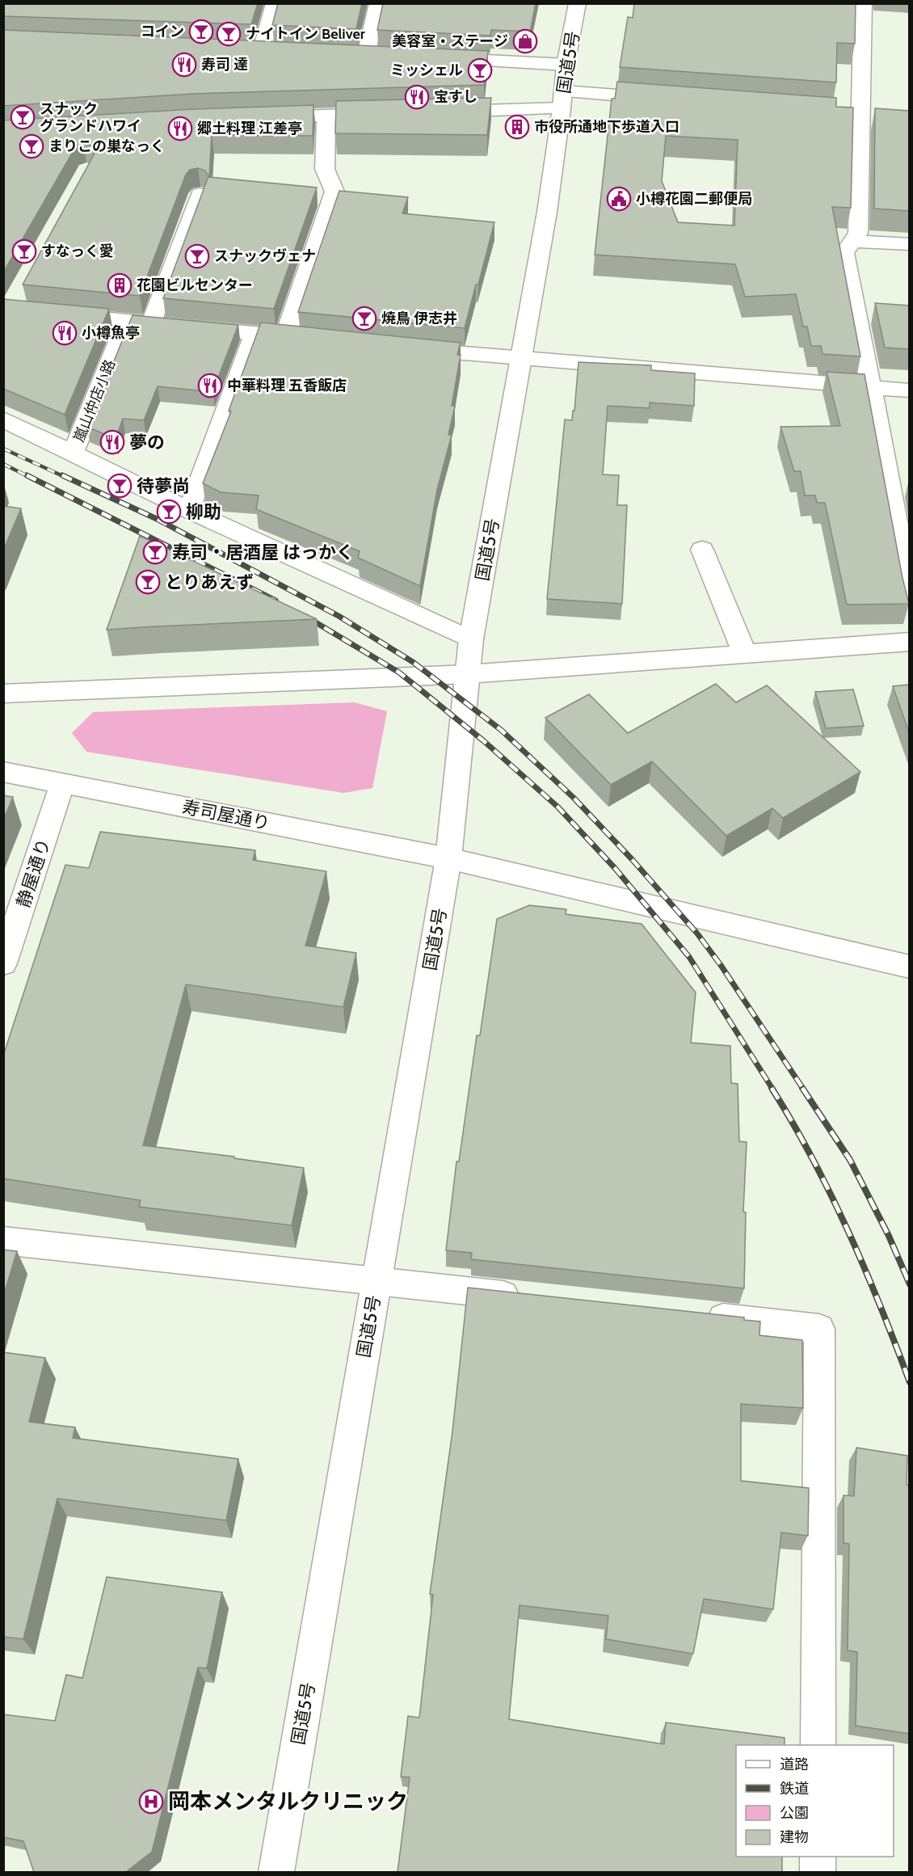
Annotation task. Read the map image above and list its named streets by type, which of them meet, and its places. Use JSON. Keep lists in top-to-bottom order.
{
  "streets": {
    "main road": [
      "国道5号",
      "嵐山仲店小路",
      "寿司屋通り",
      "静屋通り"
    ]
  },
  "crossings": [
    ["国道5号", "寿司屋通り"],
    ["寿司屋通り", "静屋通り"]
  ],
  "places": {
    "bar": [
      "コイン",
      "ナイトイン Beliver",
      "ミッシェル",
      "スナック グランドハワイ",
      "まりこの巣なっく",
      "すなっく愛",
      "スナックヴェナ",
      "焼鳥 伊志井",
      "待夢尚",
      "柳助",
      "寿司・居酒屋 はっかく",
      "とりあえず"
    ],
    "shop": ["美容室・ステージ"],
    "restaurant": [
      "寿司 達",
      "宝すし",
      "郷土料理 江差亭",
      "小樽魚亭",
      "中華料理 五香飯店",
      "夢の"
    ],
    "building": ["市役所通地下歩道入口", "花園ビルセンター"],
    "public building": ["小樽花園二郵便局"],
    "hospital": ["岡本メンタルクリニック"]
  },
  "legend": [
    "道路",
    "鉄道",
    "公園",
    "建物"
  ]
}
